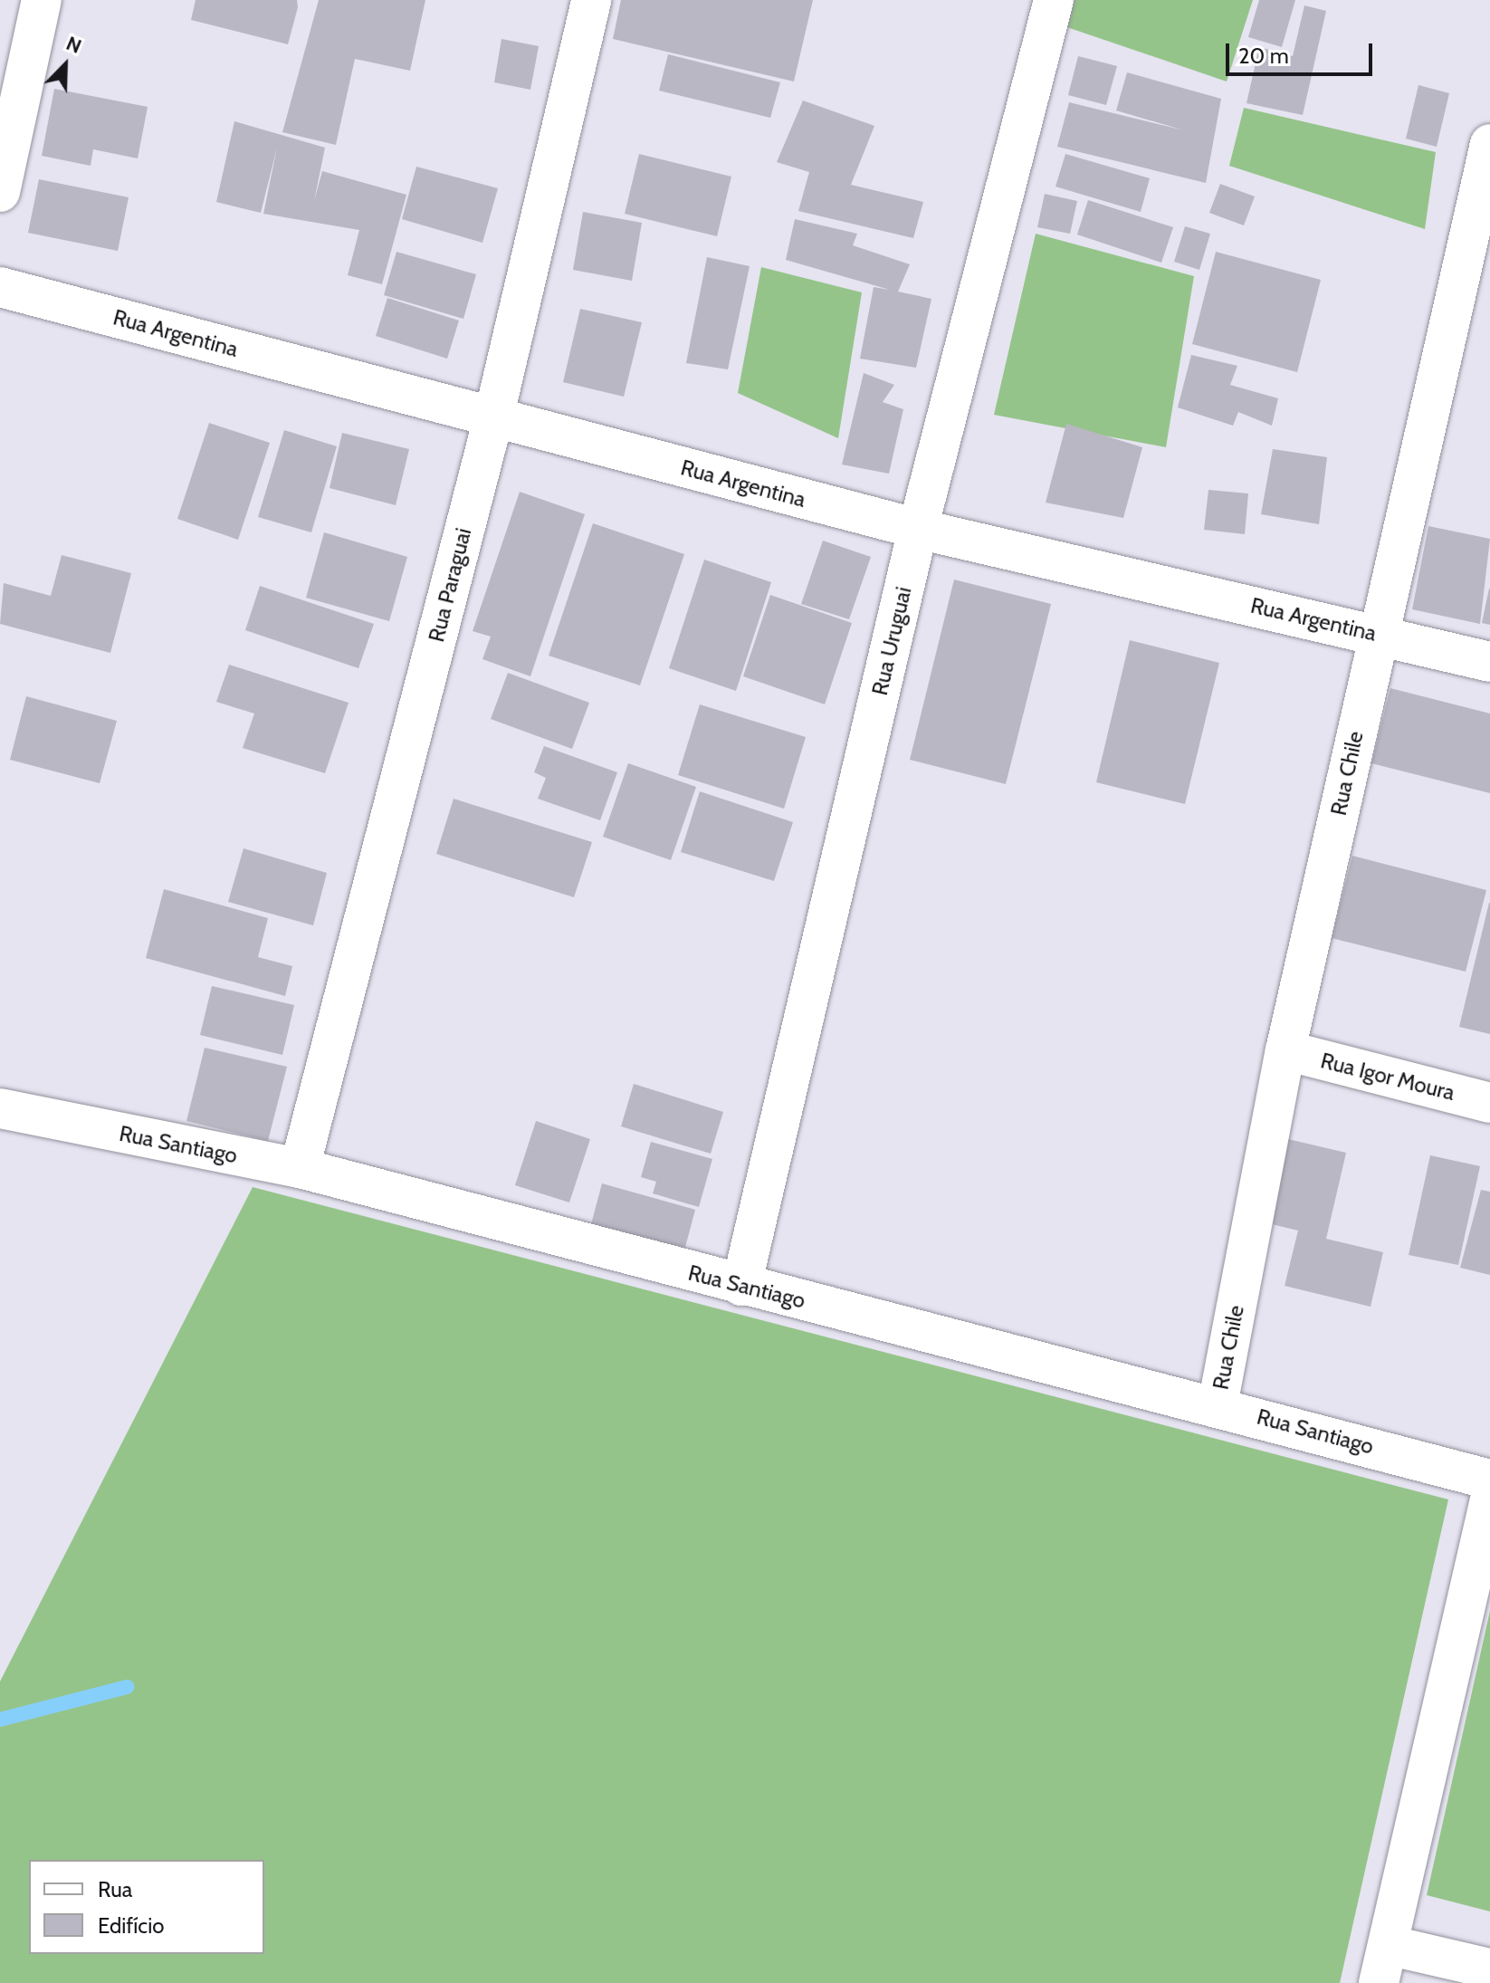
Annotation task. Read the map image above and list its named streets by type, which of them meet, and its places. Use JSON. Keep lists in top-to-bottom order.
{
  "streets": {
    "street": [
      "Rua Argentina",
      "Rua Paraguai",
      "Rua Uruguai",
      "Rua Chile",
      "Rua Igor Moura",
      "Rua Santiago"
    ]
  },
  "crossings": [
    ["Rua Argentina", "Rua Paraguai"],
    ["Rua Argentina", "Rua Uruguai"],
    ["Rua Argentina", "Rua Chile"],
    ["Rua Paraguai", "Rua Santiago"],
    ["Rua Uruguai", "Rua Santiago"],
    ["Rua Chile", "Rua Igor Moura"],
    ["Rua Chile", "Rua Santiago"]
  ],
  "legend": ["Rua", "Edifício"],
  "scale_bar": "20 m",
  "north": "top right"
}
